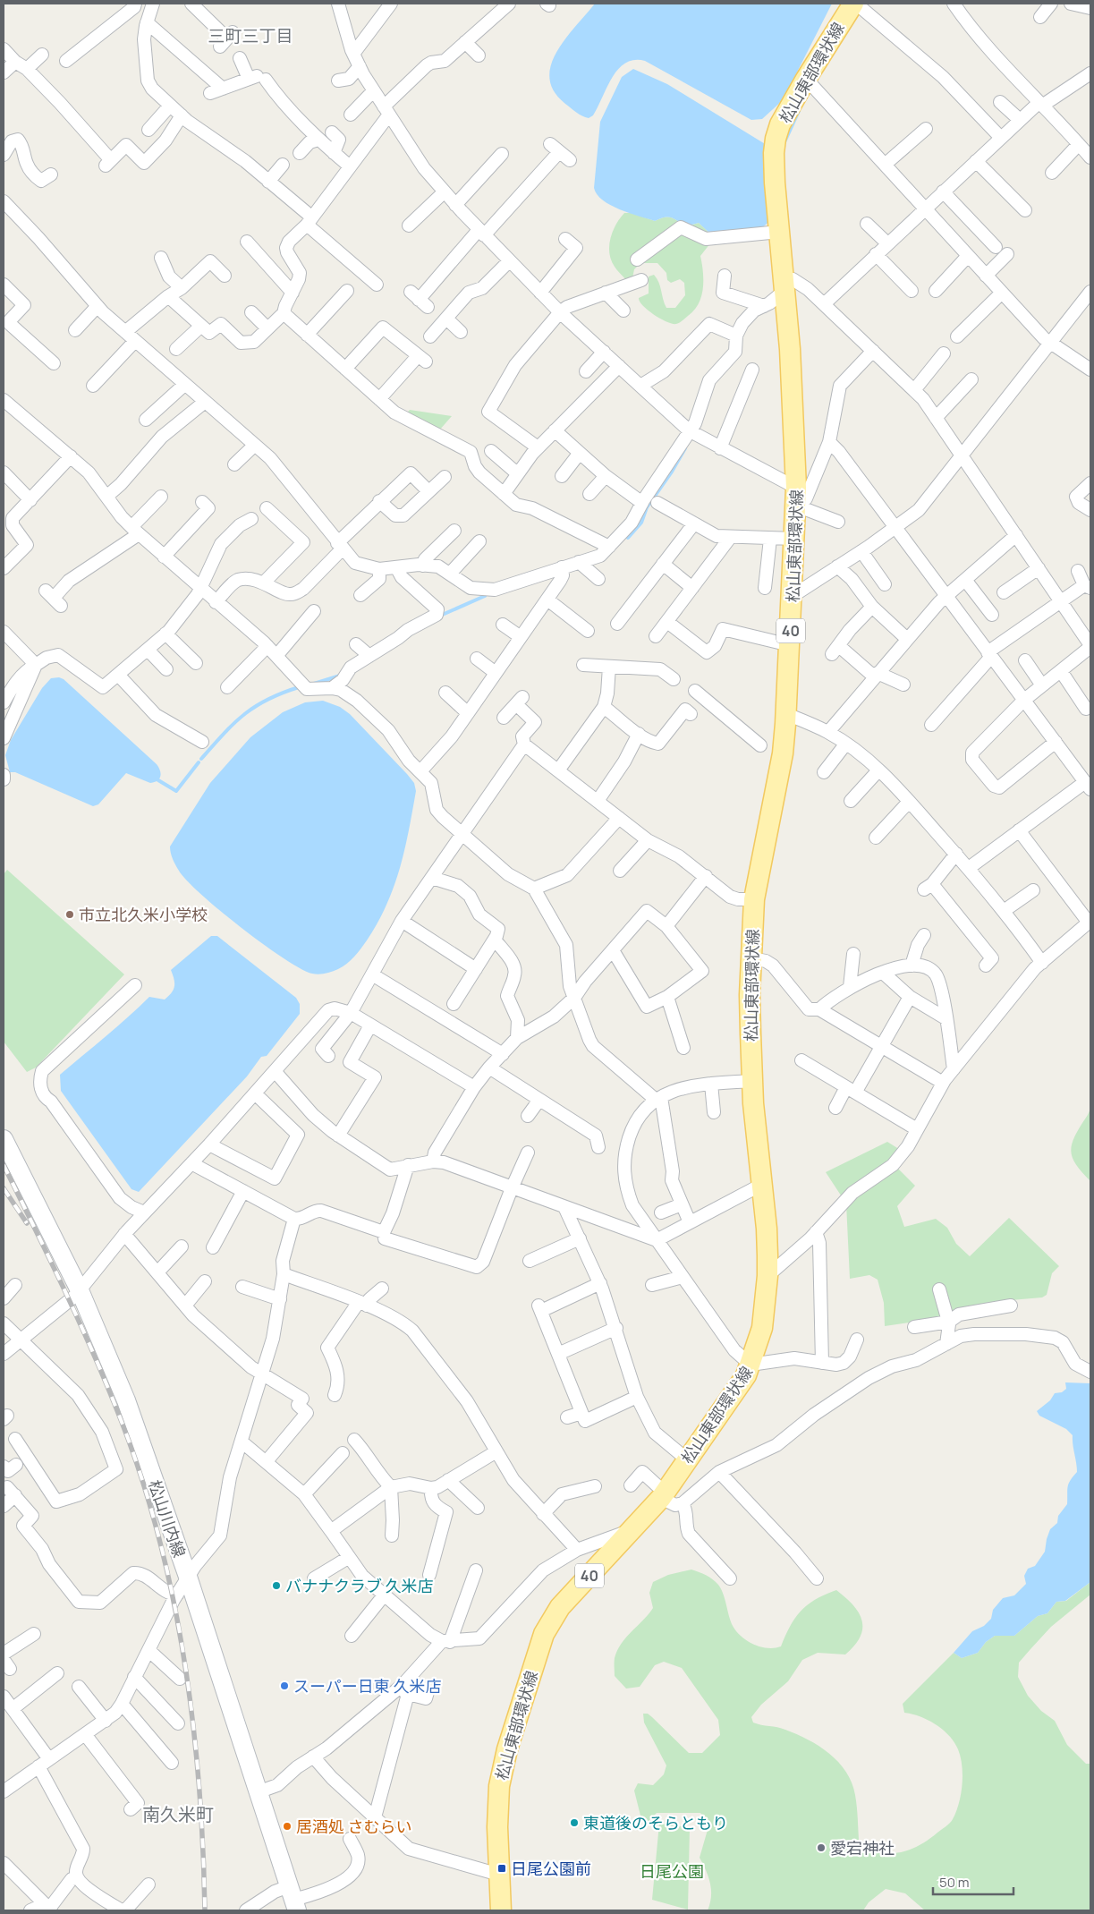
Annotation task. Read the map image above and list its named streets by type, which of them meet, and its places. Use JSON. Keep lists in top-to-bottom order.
{
  "streets": {
    "main road": ["松山東部環状線", "40", "松山川内線"]
  },
  "districts": ["三町三丁目", "南久米町"],
  "parks": ["日尾公園"],
  "places": {
    "other": [
      "市立北久米小学校",
      "バナナクラブ 久米店",
      "スーパー日東 久米店",
      "東道後のそらともり",
      "居酒処 さむらい",
      "愛宕神社"
    ],
    "transit": ["日尾公園前"]
  },
  "scale_bar": "50 m"
}
